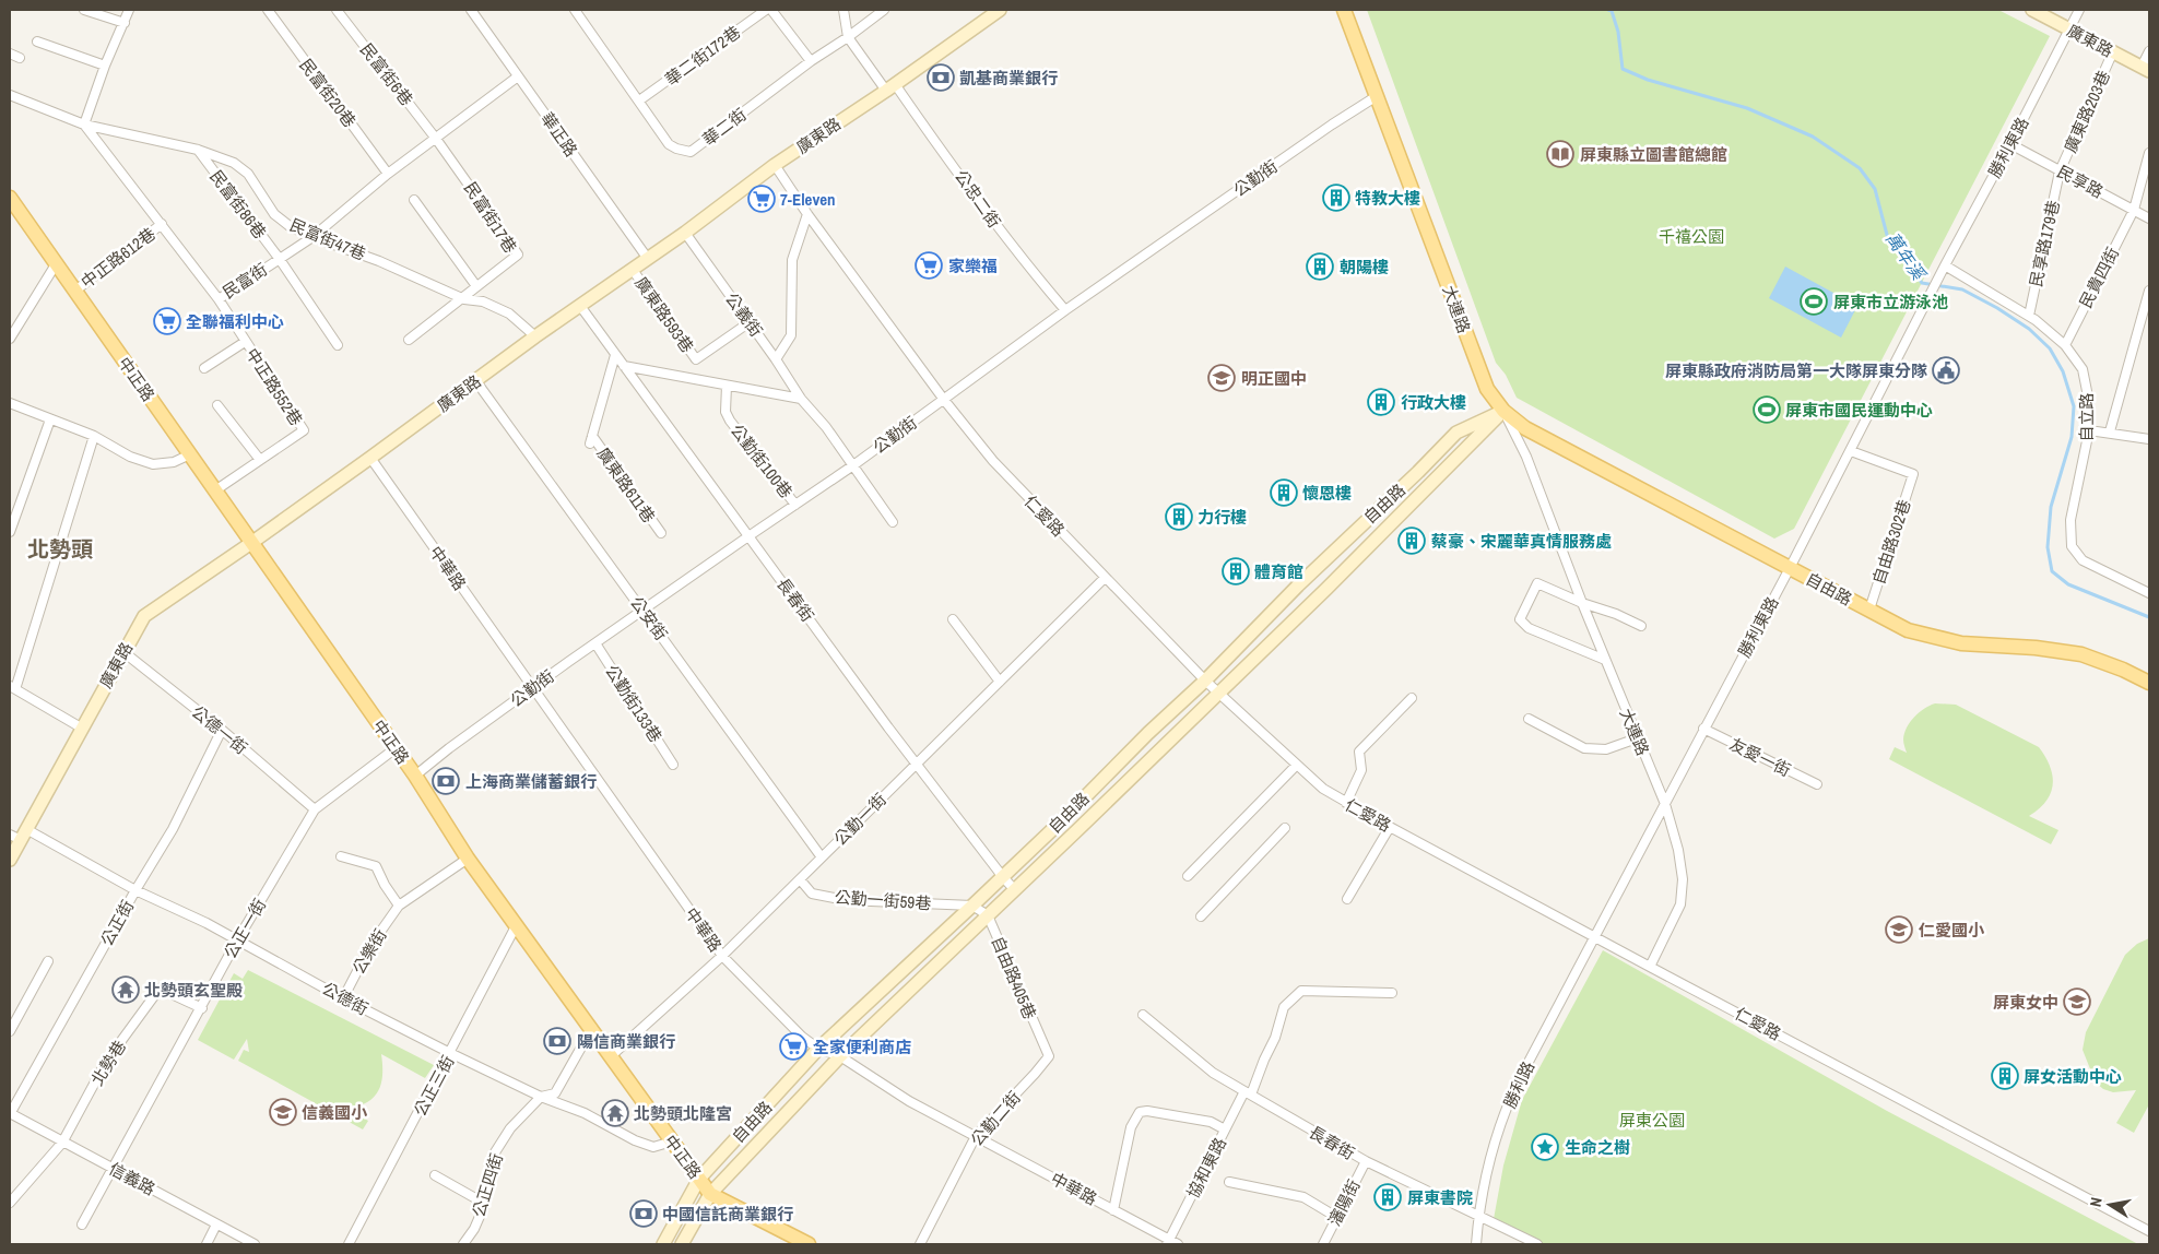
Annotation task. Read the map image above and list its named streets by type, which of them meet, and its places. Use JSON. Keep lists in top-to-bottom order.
{
  "streets": {
    "main road": ["大連路", "中正路", "自由路"],
    "street": [
      "廣東路",
      "華二街172巷",
      "民富街6巷",
      "民富街20巷",
      "廣東路203巷",
      "華二街",
      "華正路",
      "勝利東路",
      "公勤街",
      "民享路",
      "公忠二街",
      "民富街86巷",
      "民富街17巷",
      "民富街47巷",
      "民享路179巷",
      "中正路612巷",
      "民貴四街",
      "民富街",
      "廣東路593巷",
      "公義街",
      "中正路552巷",
      "自立路",
      "公勤街100巷",
      "廣東路611巷",
      "仁愛路",
      "自由路302巷",
      "中華路",
      "長春街",
      "公安街",
      "公勤街133巷",
      "公德一街",
      "友愛一街",
      "公勤一街",
      "公勤一街59巷",
      "公正街",
      "公正一街",
      "公樂街",
      "自由路405巷",
      "公德街",
      "北勢巷",
      "勝利路",
      "公正三街",
      "公勤二街",
      "協和東路",
      "信義路",
      "公正四街",
      "瀋陽街"
    ]
  },
  "crossings": [
    ["廣東路", "廣東路203巷"],
    ["廣東路", "華正路"],
    ["廣東路", "勝利東路"],
    ["廣東路", "公忠二街"],
    ["廣東路", "民富街47巷"],
    ["廣東路", "廣東路593巷"],
    ["廣東路", "公義街"],
    ["廣東路", "中正路"],
    ["廣東路", "仁愛路"],
    ["廣東路", "中華路"],
    ["廣東路", "長春街"],
    ["廣東路", "公安街"],
    ["廣東路", "公德一街"],
    ["廣東路", "公德街"],
    ["華二街172巷", "華二街"],
    ["民富街6巷", "民富街17巷"],
    ["民富街6巷", "民富街"],
    ["民富街20巷", "民富街"],
    ["廣東路203巷", "民享路"],
    ["廣東路203巷", "民享路179巷"],
    ["華二街", "公忠二街"],
    ["華正路", "民富街"],
    ["勝利東路", "民享路"],
    ["勝利東路", "大連路"],
    ["勝利東路", "自立路"],
    ["勝利東路", "自由路"],
    ["勝利東路", "仁愛路"],
    ["勝利東路", "自由路302巷"],
    ["勝利東路", "友愛一街"],
    ["勝利東路", "勝利路"],
    ["公勤街", "公忠二街"],
    ["公勤街", "大連路"],
    ["公勤街", "公義街"],
    ["公勤街", "中正路"],
    ["公勤街", "公勤街100巷"],
    ["公勤街", "仁愛路"],
    ["公勤街", "中華路"],
    ["公勤街", "長春街"],
    ["公勤街", "公安街"],
    ["公勤街", "公勤街133巷"],
    ["民享路", "民享路179巷"],
    ["民享路", "民貴四街"],
    ["民富街86巷", "民富街47巷"],
    ["民富街86巷", "民富街"],
    ["民富街17巷", "民富街47巷"],
    ["民富街17巷", "民富街"],
    ["民富街47巷", "民富街"],
    ["民享路179巷", "自立路"],
    ["中正路612巷", "民富街"],
    ["中正路612巷", "中正路"],
    ["民貴四街", "自立路"],
    ["民富街", "中正路552巷"],
    ["大連路", "自由路"],
    ["廣東路593巷", "公義街"],
    ["中正路", "中正路552巷"],
    ["中正路", "自由路"],
    ["中正路", "公勤一街"],
    ["中正路", "公正一街"],
    ["中正路", "公樂街"],
    ["中正路", "公德街"],
    ["中正路", "公正三街"],
    ["中正路", "公正四街"],
    ["廣東路611巷", "長春街"],
    ["自由路", "仁愛路"],
    ["自由路", "自由路302巷"],
    ["自由路", "中華路"],
    ["自由路", "長春街"],
    ["自由路", "公勤一街59巷"],
    ["自由路", "自由路405巷"],
    ["仁愛路", "公勤一街"],
    ["仁愛路", "勝利路"],
    ["中華路", "公勤一街"],
    ["中華路", "公勤二街"],
    ["中華路", "協和東路"],
    ["長春街", "公勤一街"],
    ["長春街", "勝利路"],
    ["長春街", "協和東路"],
    ["長春街", "瀋陽街"],
    ["公安街", "公勤一街"],
    ["公德一街", "公正街"],
    ["公德一街", "公正一街"],
    ["公勤一街", "公勤一街59巷"],
    ["公勤一街59巷", "自由路405巷"],
    ["公正街", "公德街"],
    ["公正街", "信義路"],
    ["公正一街", "公德街"],
    ["公正一街", "北勢巷"],
    ["公正一街", "信義路"],
    ["公樂街", "公德街"],
    ["自由路405巷", "公勤二街"],
    ["公德街", "公正三街"],
    ["公德街", "公正四街"],
    ["北勢巷", "信義路"]
  ],
  "districts": ["北勢頭"],
  "water": ["萬年溪"],
  "parks": ["千禧公園", "屏東公園"],
  "places": {
    "bank": [
      "凱基商業銀行",
      "上海商業儲蓄銀行",
      "陽信商業銀行",
      "中國信託商業銀行"
    ],
    "library": ["屏東縣立圖書館總館"],
    "building": [
      "特教大樓",
      "朝陽樓",
      "行政大樓",
      "懷恩樓",
      "力行樓",
      "蔡豪、宋麗華真情服務處",
      "體育館",
      "屏女活動中心",
      "屏東書院"
    ],
    "supermarket": [
      "7-Eleven",
      "家樂福",
      "全聯福利中心",
      "全家便利商店"
    ],
    "sports": ["屏東市立游泳池", "屏東市國民運動中心"],
    "public building": ["屏東縣政府消防局第一大隊屏東分隊"],
    "school or university": [
      "明正國中",
      "仁愛國小",
      "屏東女中",
      "信義國小"
    ],
    "temple": ["北勢頭玄聖殿", "北勢頭北隆宮"],
    "place": ["生命之樹"]
  },
  "north": "left"
}
